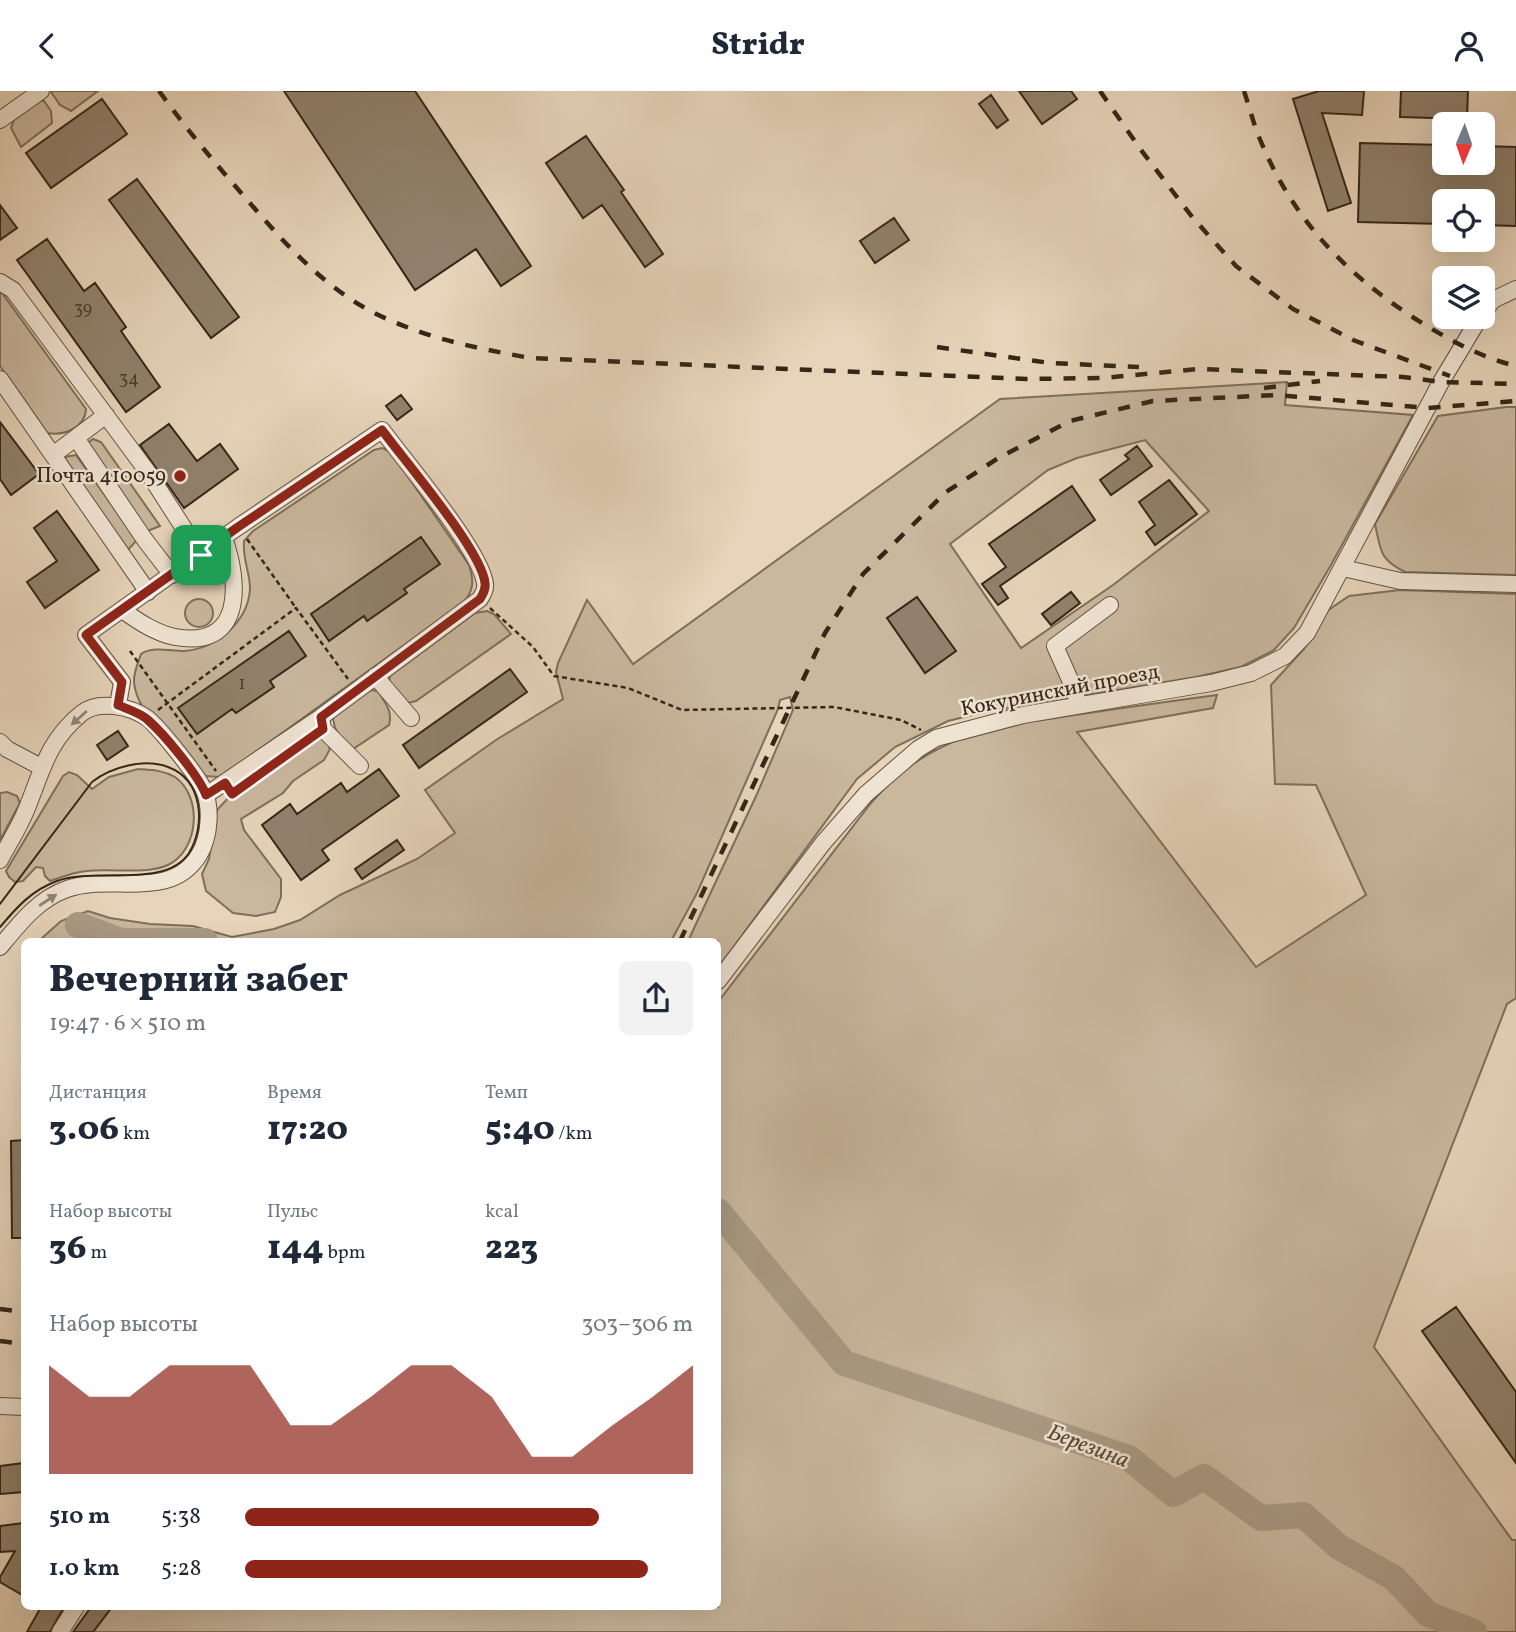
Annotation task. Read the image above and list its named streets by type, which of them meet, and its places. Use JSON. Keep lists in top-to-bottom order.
{
  "streets": {
    "street": ["Кокуринский проезд"]
  },
  "water": ["Березина"],
  "places": ["Почта 410059"],
  "house_numbers": ["39", "34", "1"],
  "north": "bottom",
  "page": {
    "header": "Stridr",
    "heading": ["Вечерний забег", "19:47 · 6 × 510 m"],
    "stats": [
      ["Дистанция", "3.06 km"],
      ["Время", "17:20"],
      ["Темп", "5:40 /km"],
      ["Набор высоты", "36 m"],
      ["Пульс", "144 bpm"],
      ["kcal", "223"]
    ],
    "chart": ["Набор высоты", "303–306 m"],
    "list": [
      {
        "name": "510 m",
        "note": "5:38"
      },
      {
        "name": "1.0 km",
        "note": "5:28"
      }
    ]
  }
}
